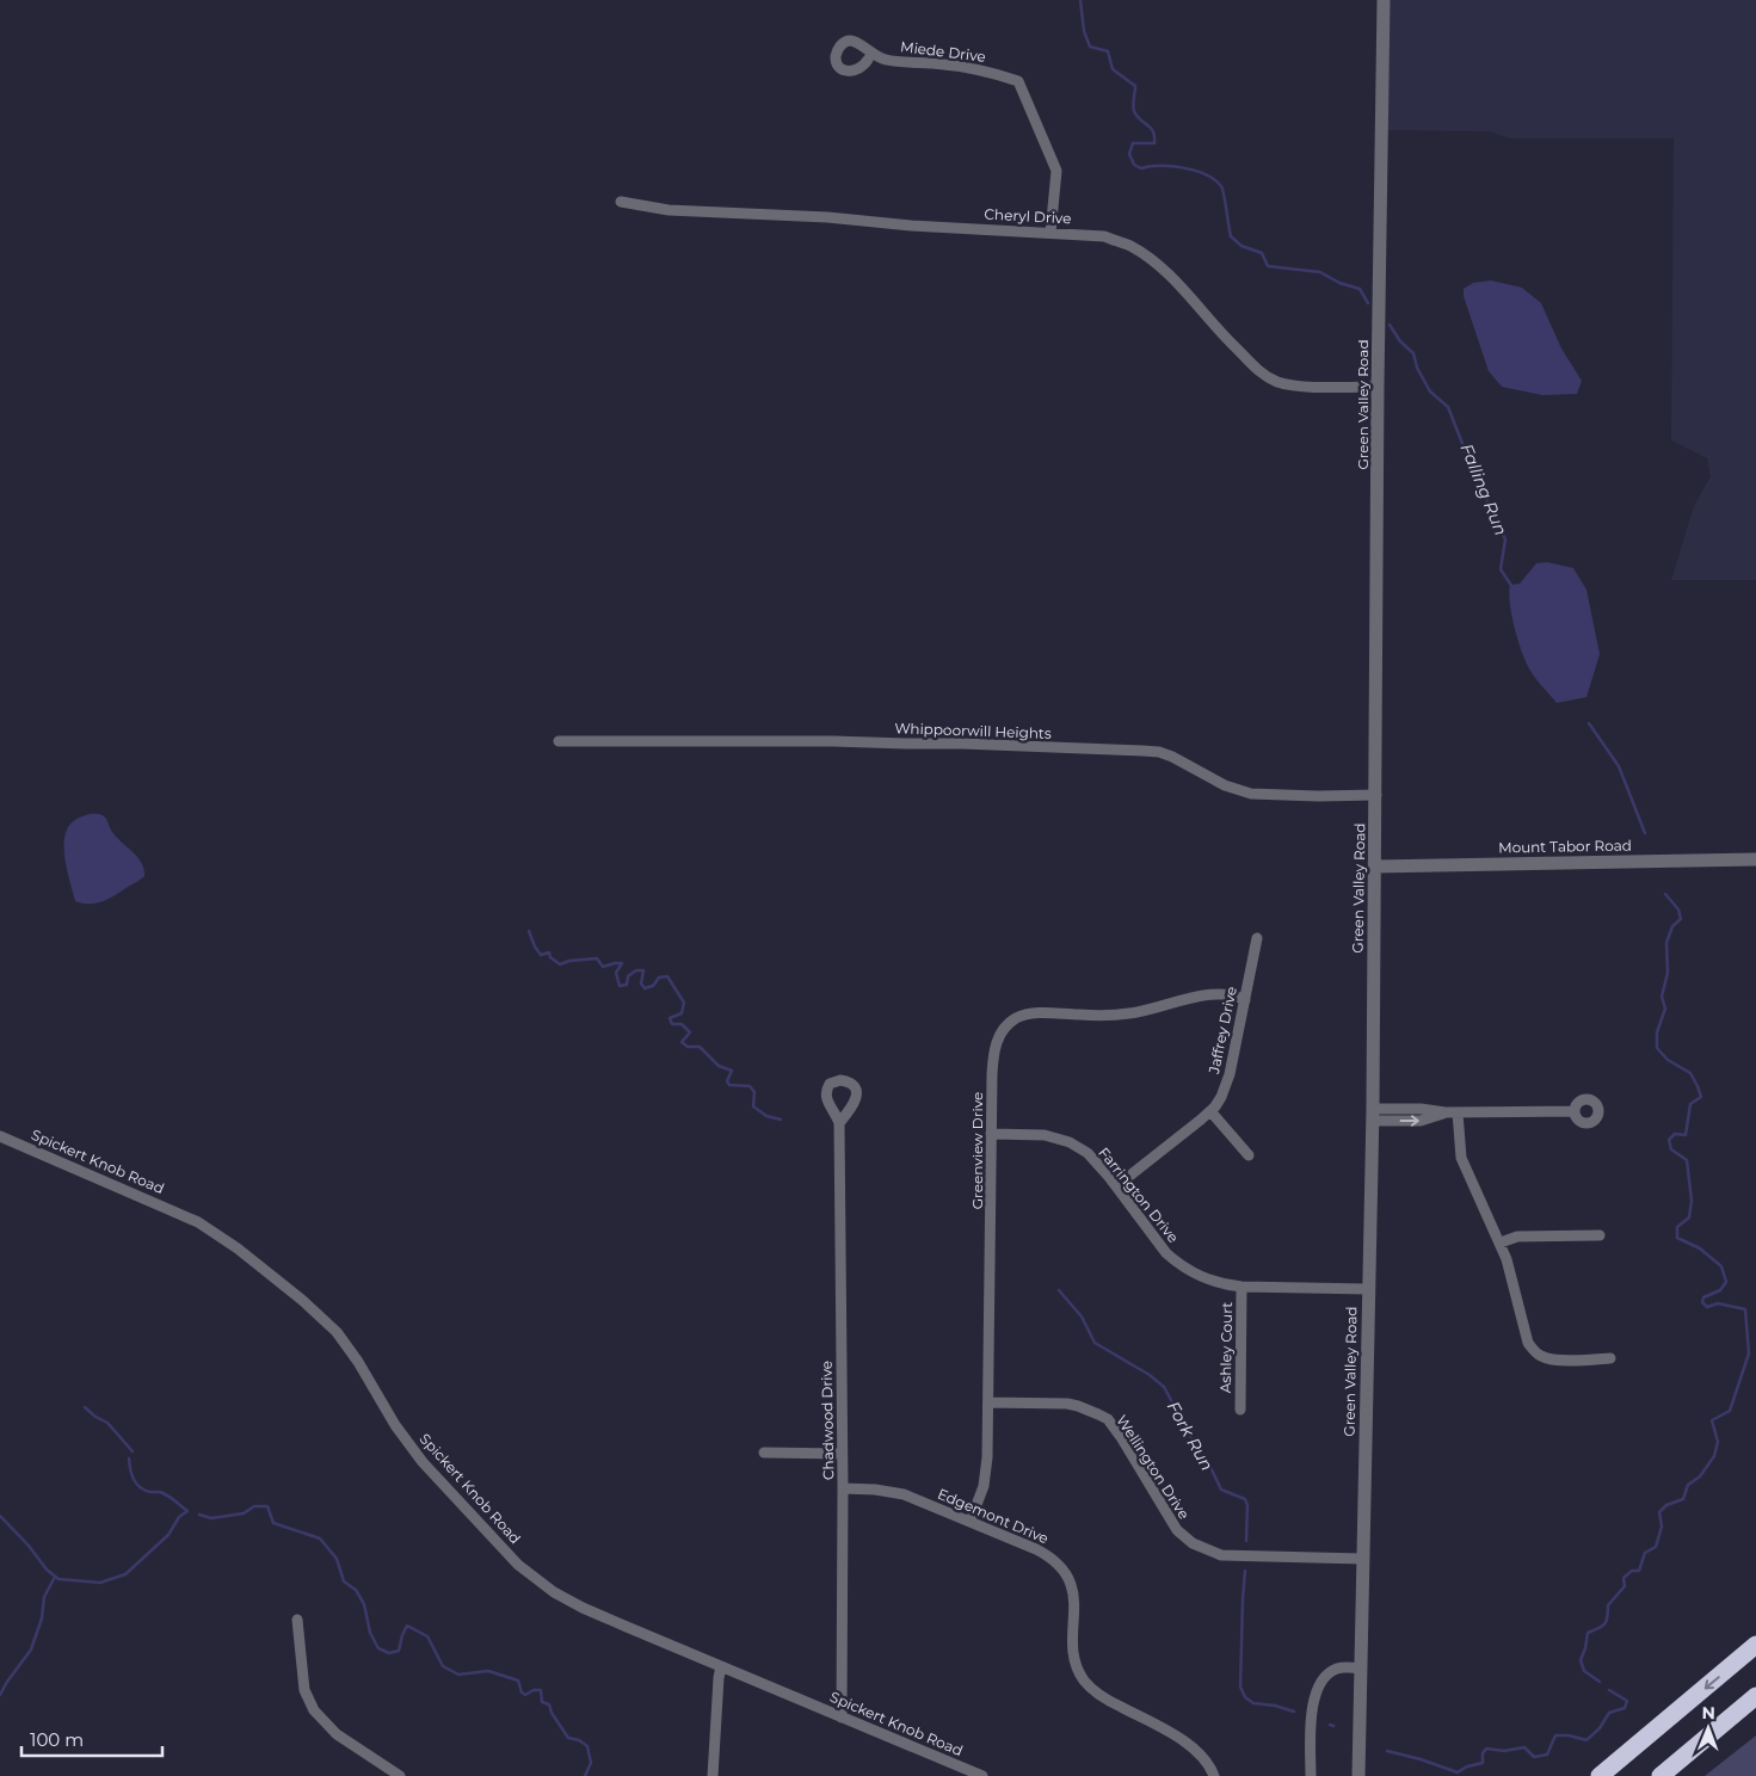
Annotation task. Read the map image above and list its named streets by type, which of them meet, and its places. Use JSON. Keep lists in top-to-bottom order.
{
  "streets": {
    "street": [
      "Miede Drive",
      "Cheryl Drive",
      "Green Valley Road",
      "Whippoorwill Heights",
      "Mount Tabor Road",
      "Jaffrey Drive",
      "Greenview Drive",
      "Spickert Knob Road",
      "Farrington Drive",
      "Ashley Court",
      "Chadwood Drive",
      "Wellington Drive",
      "Edgemont Drive"
    ]
  },
  "crossings": [
    ["Miede Drive", "Cheryl Drive"],
    ["Cheryl Drive", "Green Valley Road"],
    ["Green Valley Road", "Whippoorwill Heights"],
    ["Green Valley Road", "Mount Tabor Road"],
    ["Green Valley Road", "Farrington Drive"],
    ["Green Valley Road", "Wellington Drive"],
    ["Jaffrey Drive", "Greenview Drive"],
    ["Jaffrey Drive", "Farrington Drive"],
    ["Greenview Drive", "Farrington Drive"],
    ["Greenview Drive", "Wellington Drive"],
    ["Greenview Drive", "Edgemont Drive"],
    ["Spickert Knob Road", "Chadwood Drive"],
    ["Farrington Drive", "Ashley Court"],
    ["Chadwood Drive", "Edgemont Drive"]
  ],
  "water": ["Falling Run", "Fork Run"],
  "scale_bar": "100 m",
  "north": "top"
}
